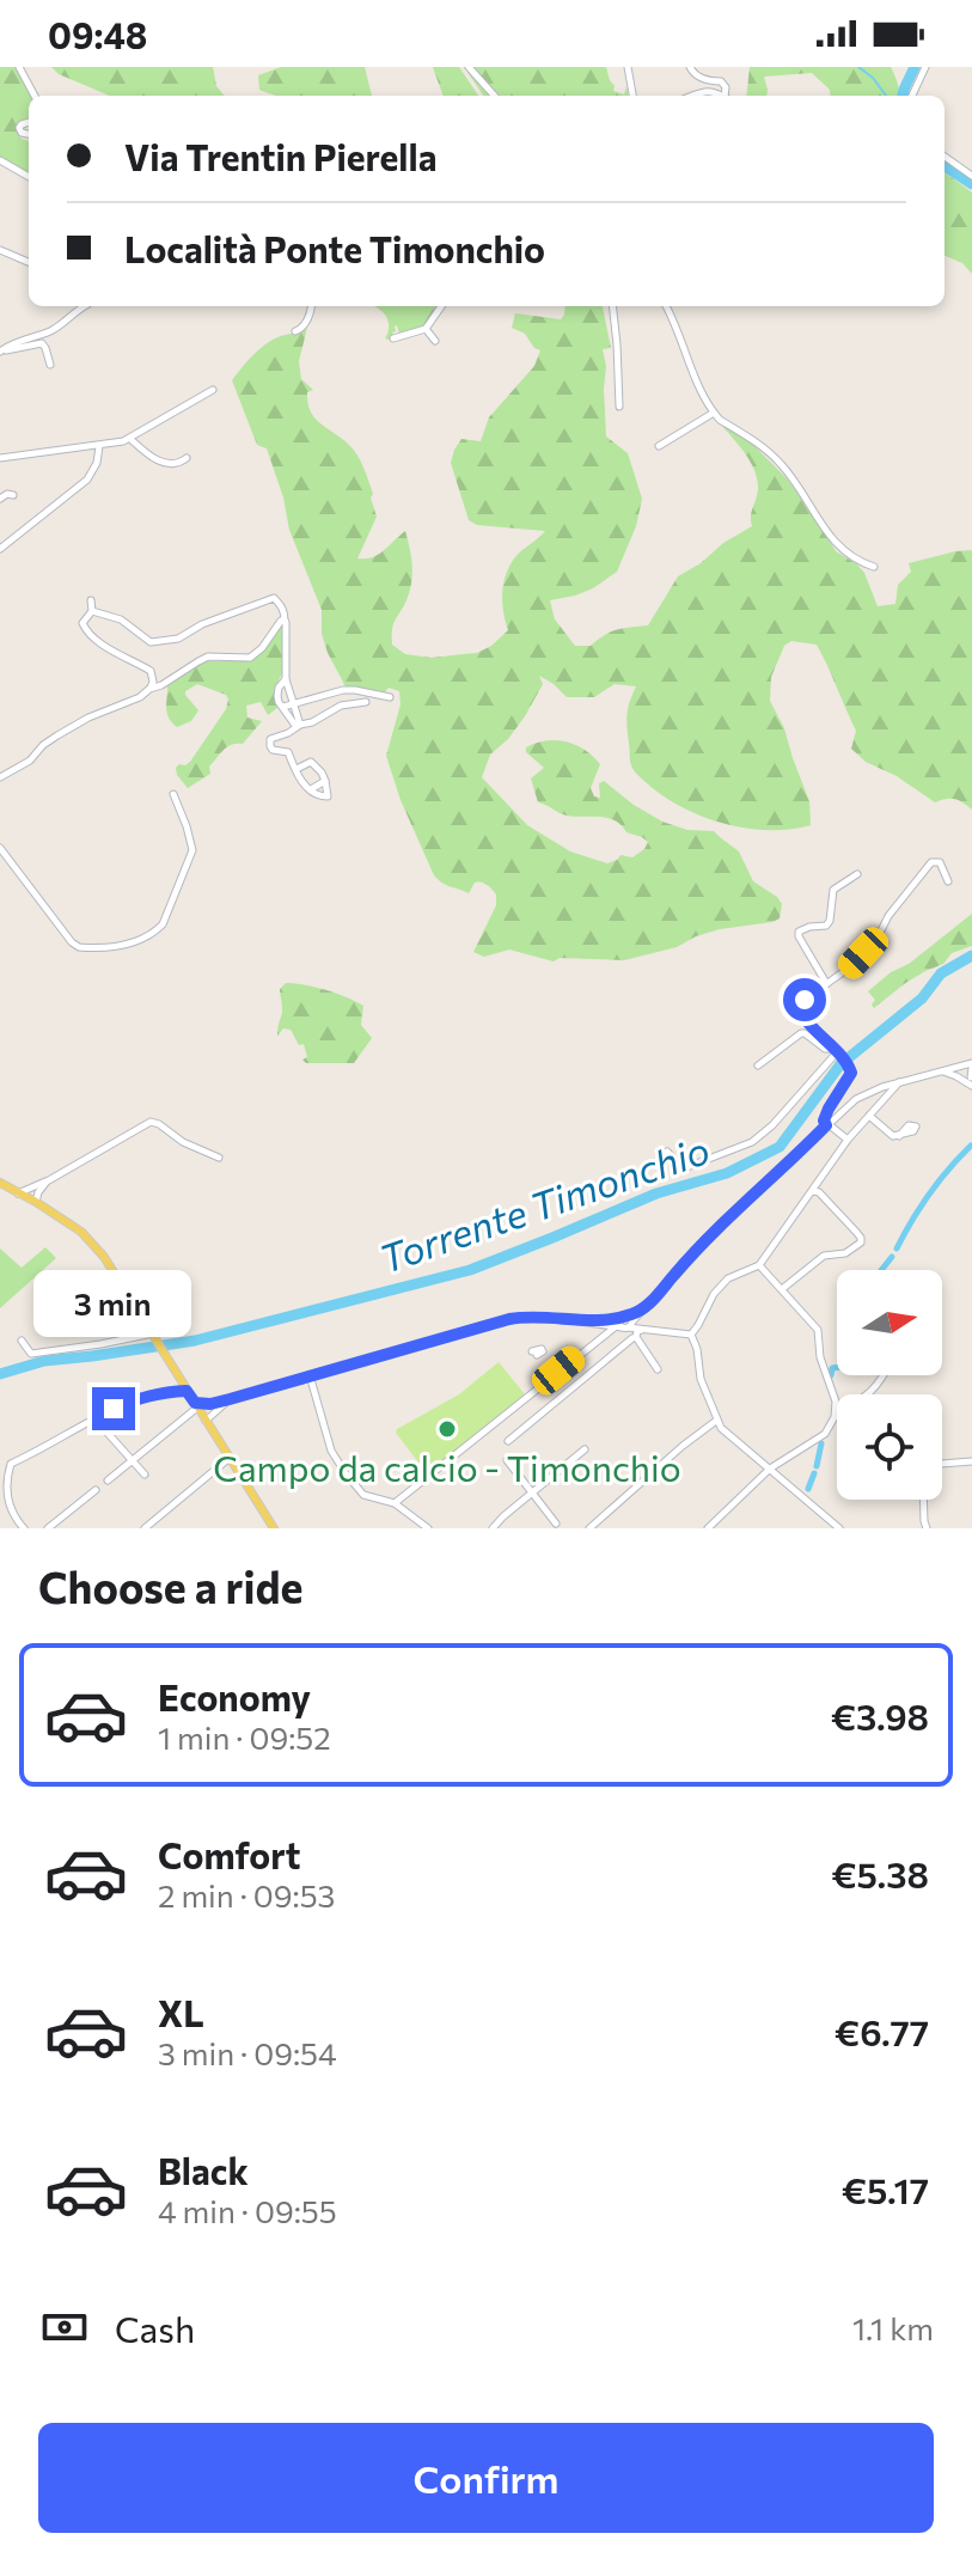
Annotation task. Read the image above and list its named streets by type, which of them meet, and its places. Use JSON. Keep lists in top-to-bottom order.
{
  "water": ["Torrente Timonchio"],
  "places": ["Campo da calcio - Timonchio"],
  "north": "right",
  "page": {
    "status": "09:48",
    "banner": ["Via Trentin Pierella", "Località Ponte Timonchio"],
    "bubble": "3 min",
    "heading": "Choose a ride",
    "list": [
      {
        "name": "Economy",
        "note": "1 min · 09:52",
        "value": "€3.98"
      },
      {
        "name": "Comfort",
        "note": "2 min · 09:53",
        "value": "€5.38"
      },
      {
        "name": "XL",
        "note": "3 min · 09:54",
        "value": "€6.77"
      },
      {
        "name": "Black",
        "note": "4 min · 09:55",
        "value": "€5.17"
      }
    ],
    "pay": ["Cash", "1.1 km"],
    "buttons": "Confirm"
  }
}
